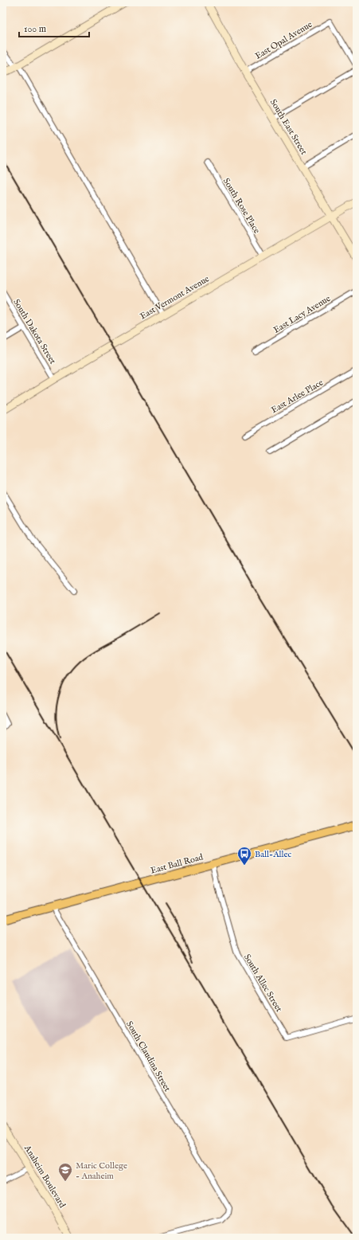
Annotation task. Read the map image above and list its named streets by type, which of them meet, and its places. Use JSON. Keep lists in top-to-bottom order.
{
  "streets": {
    "main road": ["East Ball Road"],
    "street": [
      "East Opal Avenue",
      "South East Street",
      "South Rose Place",
      "East Vermont Avenue",
      "East Lacy Avenue",
      "South Dakota Street",
      "East Arlee Place",
      "South Allec Street",
      "South Claudina Street",
      "Anaheim Boulevard"
    ]
  },
  "crossings": [
    ["East Opal Avenue", "South East Street"],
    ["South East Street", "East Vermont Avenue"],
    ["South Rose Place", "East Vermont Avenue"],
    ["East Vermont Avenue", "South Dakota Street"],
    ["East Ball Road", "South Allec Street"],
    ["East Ball Road", "South Claudina Street"]
  ],
  "places": {
    "bus stop": ["Ball-Allec"],
    "school or university": ["Maric College - Anaheim"]
  },
  "scale_bar": "100 m"
}
